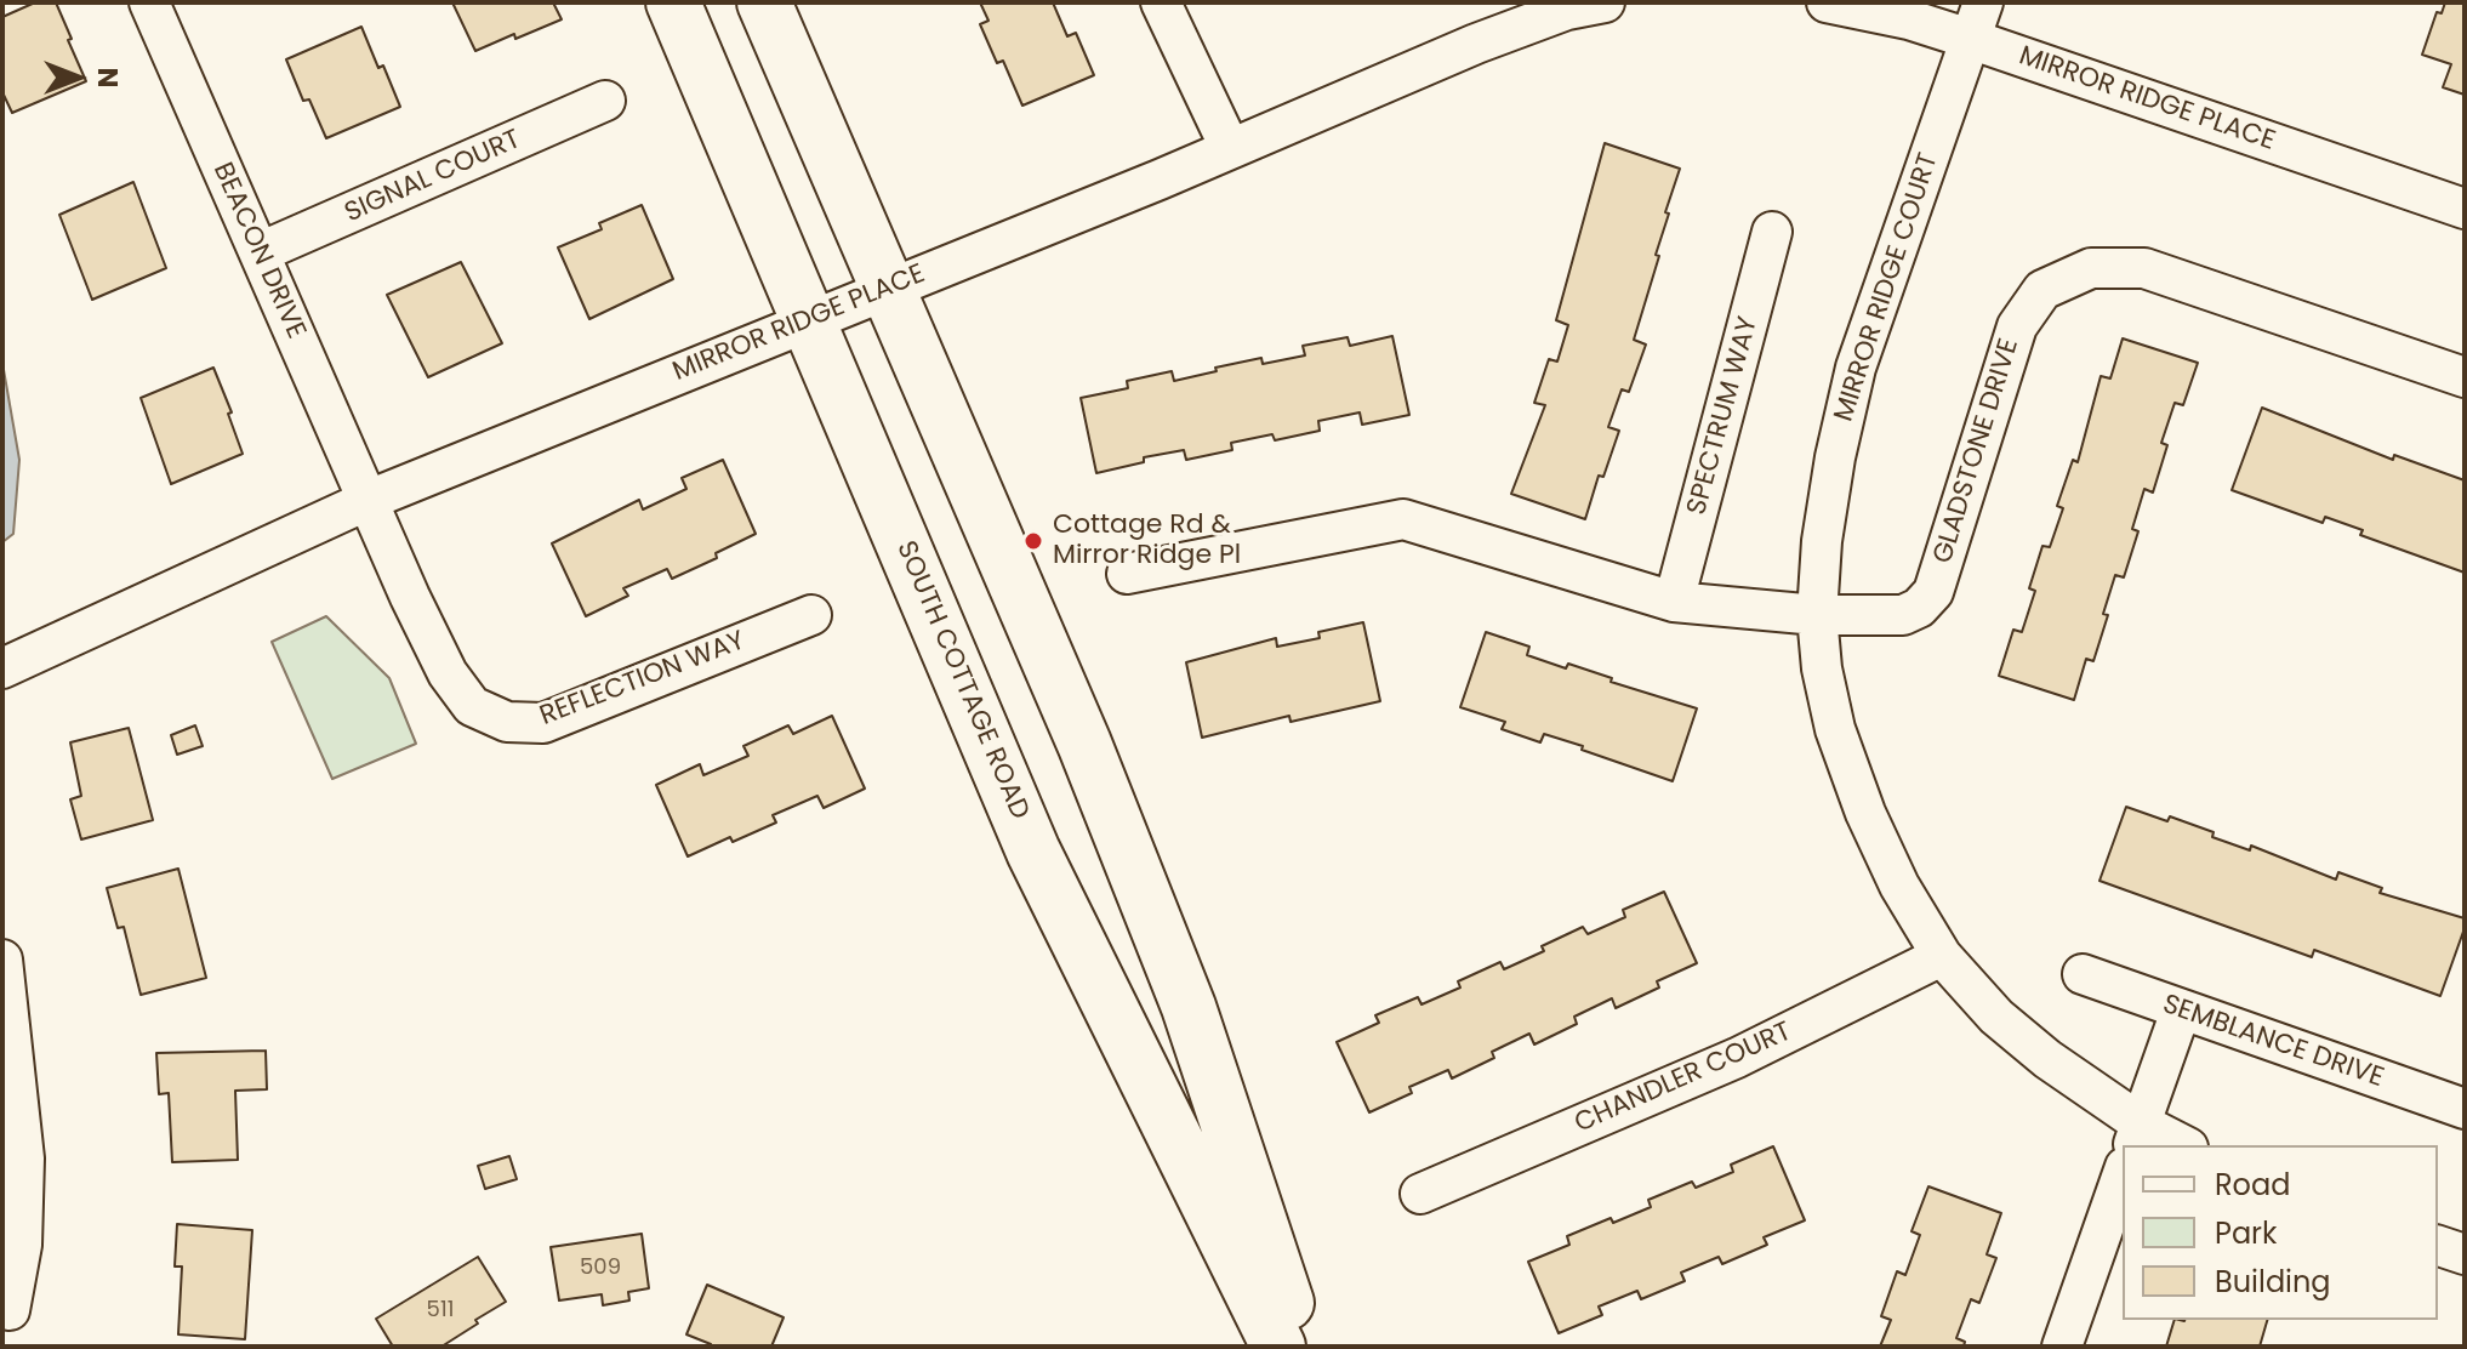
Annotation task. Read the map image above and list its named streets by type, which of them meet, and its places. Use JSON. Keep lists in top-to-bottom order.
{
  "streets": {
    "street": [
      "MIRROR RIDGE PLACE",
      "SIGNAL COURT",
      "BEACON DRIVE",
      "MIRROR RIDGE COURT",
      "SPECTRUM WAY",
      "GLADSTONE DRIVE",
      "REFLECTION WAY",
      "SOUTH COTTAGE ROAD",
      "SEMBLANCE DRIVE",
      "CHANDLER COURT"
    ]
  },
  "crossings": [
    ["MIRROR RIDGE PLACE", "BEACON DRIVE"],
    ["MIRROR RIDGE PLACE", "MIRROR RIDGE COURT"],
    ["MIRROR RIDGE PLACE", "REFLECTION WAY"],
    ["MIRROR RIDGE PLACE", "SOUTH COTTAGE ROAD"],
    ["SIGNAL COURT", "BEACON DRIVE"],
    ["BEACON DRIVE", "REFLECTION WAY"],
    ["MIRROR RIDGE COURT", "GLADSTONE DRIVE"],
    ["MIRROR RIDGE COURT", "CHANDLER COURT"]
  ],
  "places": ["Cottage Rd & Mirror Ridge Pl"],
  "house_numbers": ["509", "511"],
  "legend": ["Road", "Park", "Building"],
  "north": "right"
}
